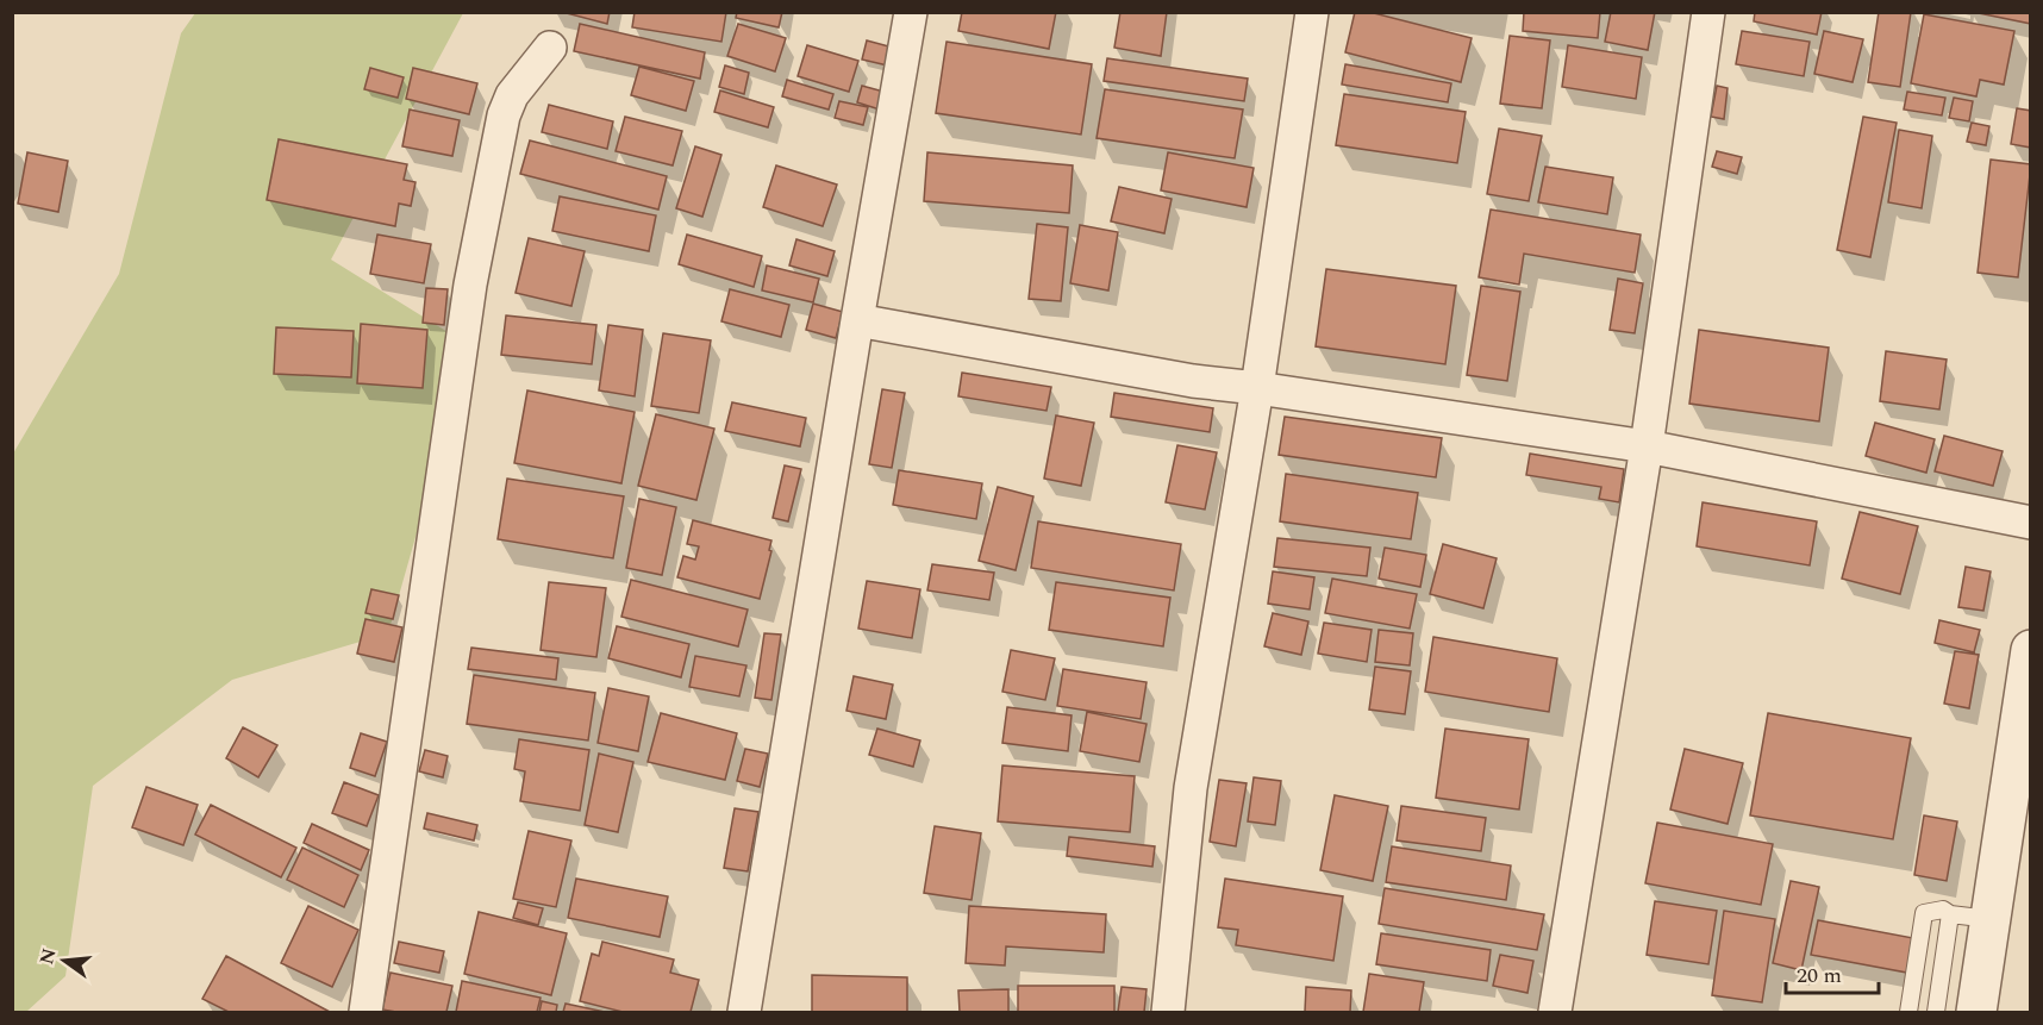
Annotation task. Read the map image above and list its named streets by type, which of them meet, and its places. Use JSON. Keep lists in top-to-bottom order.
{
  "scale_bar": "20 m",
  "north": "left"
}
